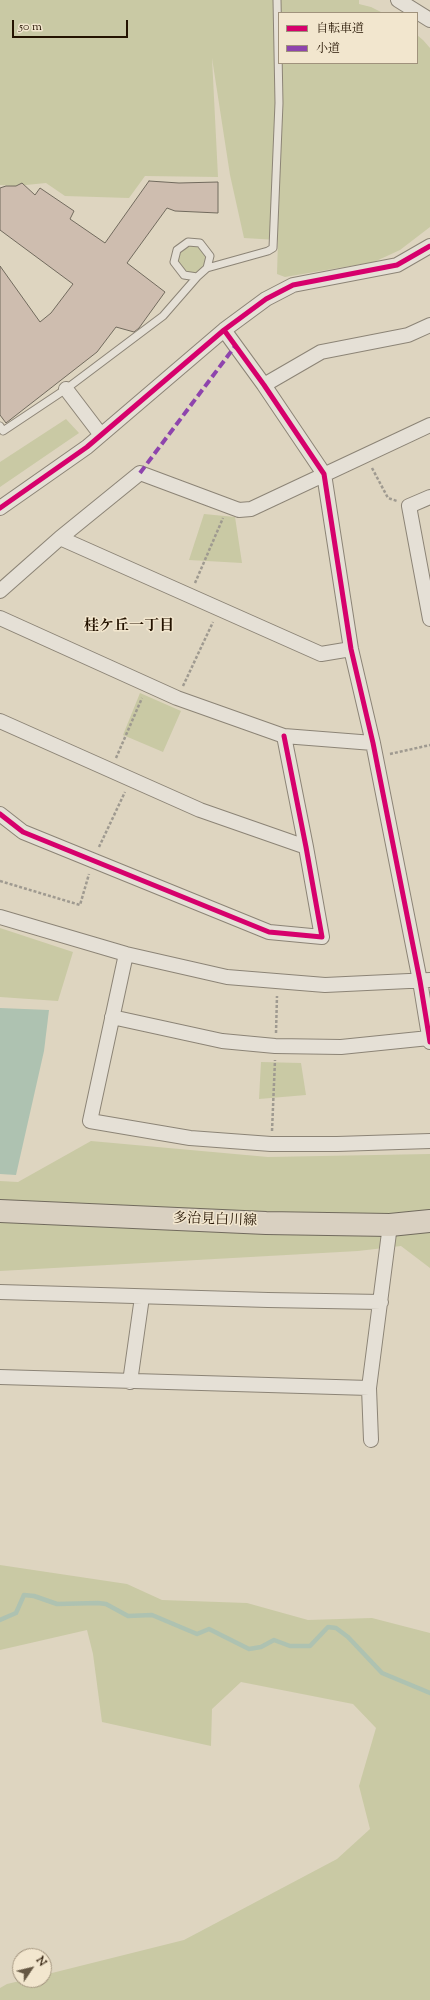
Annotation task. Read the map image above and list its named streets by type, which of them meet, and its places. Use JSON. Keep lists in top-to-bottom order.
{
  "streets": {
    "main road": ["多治見白川線"]
  },
  "districts": ["桂ケ丘一丁目"],
  "legend": ["自転車道", "小道"],
  "scale_bar": "50 m",
  "north": "top right"
}
